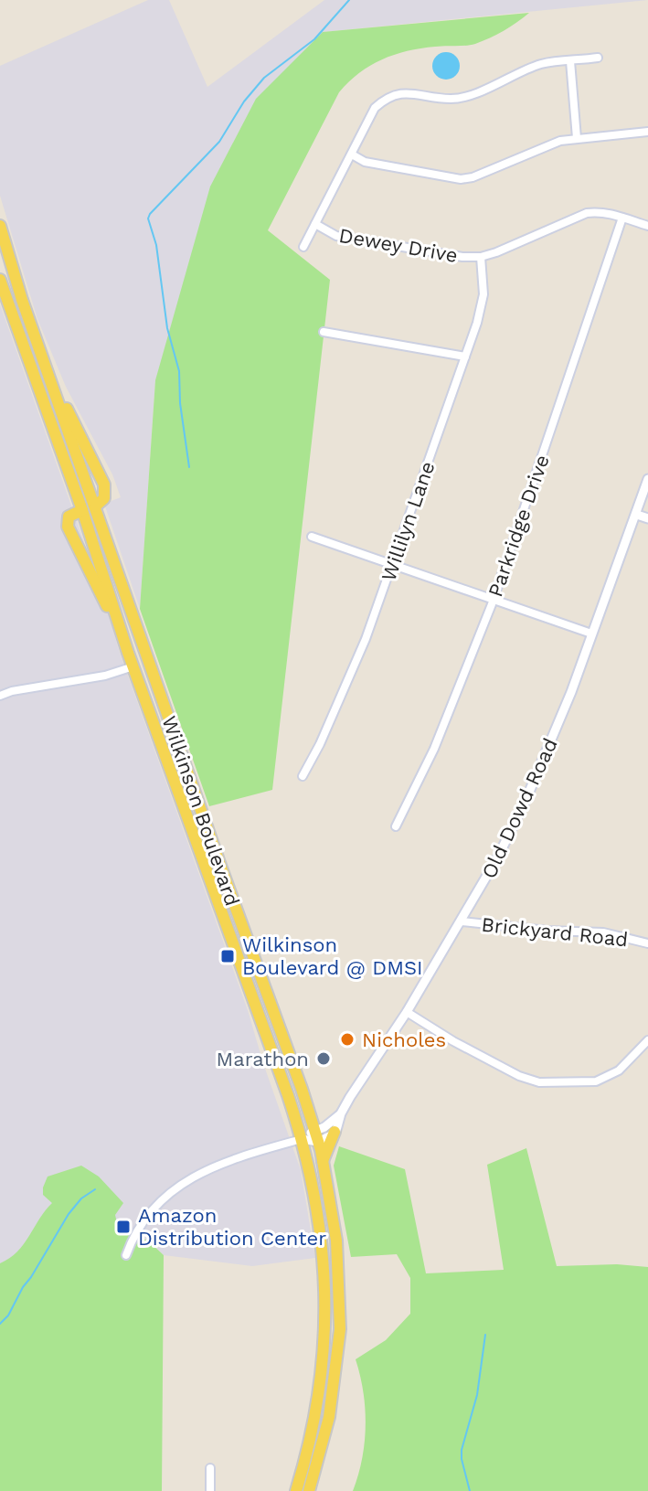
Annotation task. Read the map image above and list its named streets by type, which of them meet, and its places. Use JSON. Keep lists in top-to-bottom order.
{
  "streets": {
    "main road": ["Wilkinson Boulevard"],
    "street": [
      "Dewey Drive",
      "Willilyn Lane",
      "Parkridge Drive",
      "Old Dowd Road",
      "Brickyard Road"
    ]
  },
  "crossings": [
    ["Dewey Drive", "Willilyn Lane"],
    ["Dewey Drive", "Parkridge Drive"],
    ["Old Dowd Road", "Wilkinson Boulevard"],
    ["Old Dowd Road", "Brickyard Road"]
  ],
  "places": {
    "transit": ["Wilkinson Boulevard @ DMSI", "Amazon Distribution Center"],
    "other": ["Nicholes", "Marathon"]
  }
}
